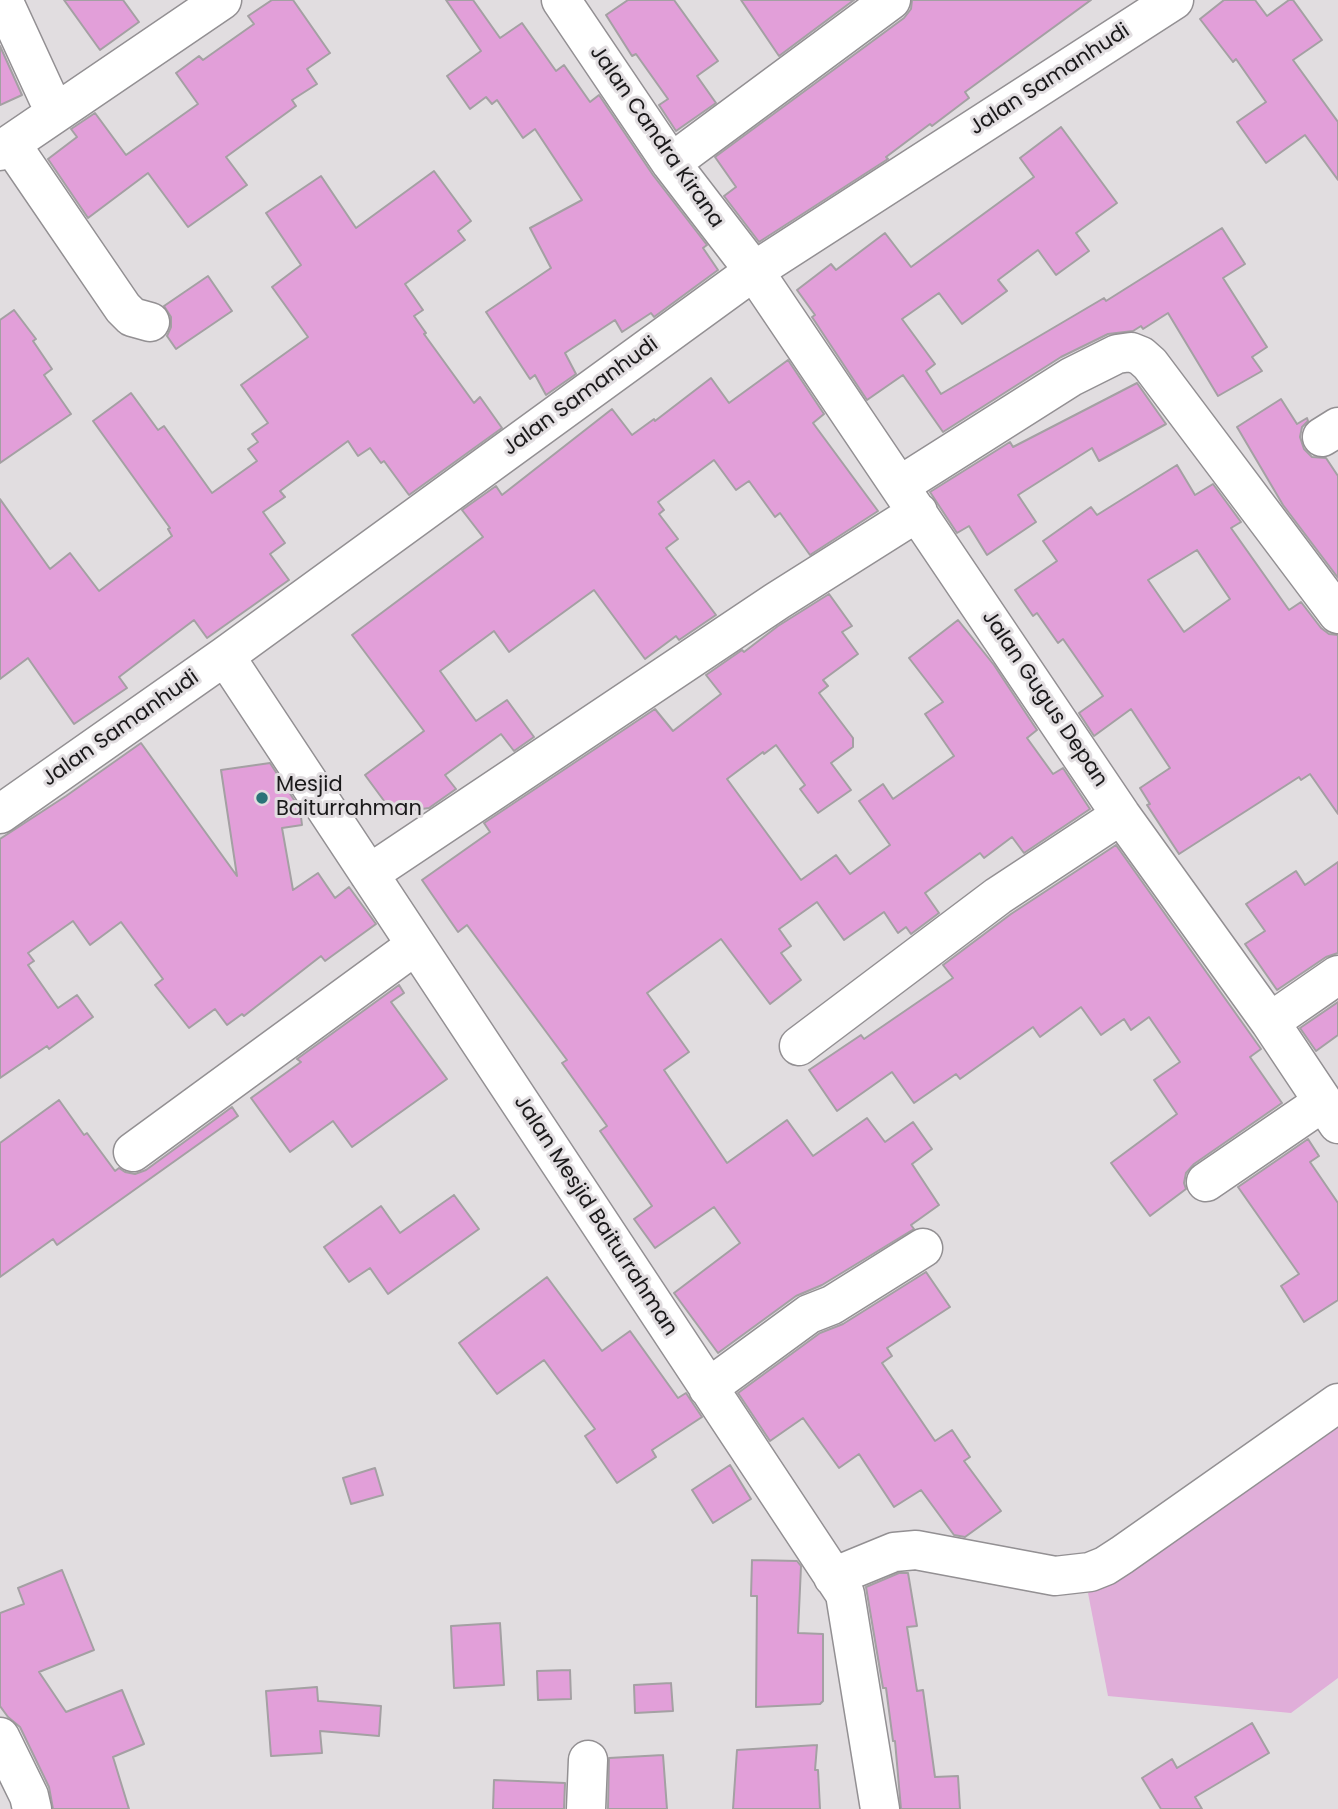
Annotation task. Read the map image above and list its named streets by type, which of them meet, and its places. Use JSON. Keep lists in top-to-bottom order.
{
  "streets": {
    "street": [
      "Jalan Samanhudi",
      "Jalan Candra Kirana",
      "Jalan Gugus Depan",
      "Jalan Mesjid Baiturrahman"
    ]
  },
  "crossings": [
    ["Jalan Samanhudi", "Jalan Candra Kirana"],
    ["Jalan Samanhudi", "Jalan Gugus Depan"],
    ["Jalan Samanhudi", "Jalan Mesjid Baiturrahman"],
    ["Jalan Candra Kirana", "Jalan Gugus Depan"]
  ],
  "places": ["Mesjid Baiturrahman"]
}
